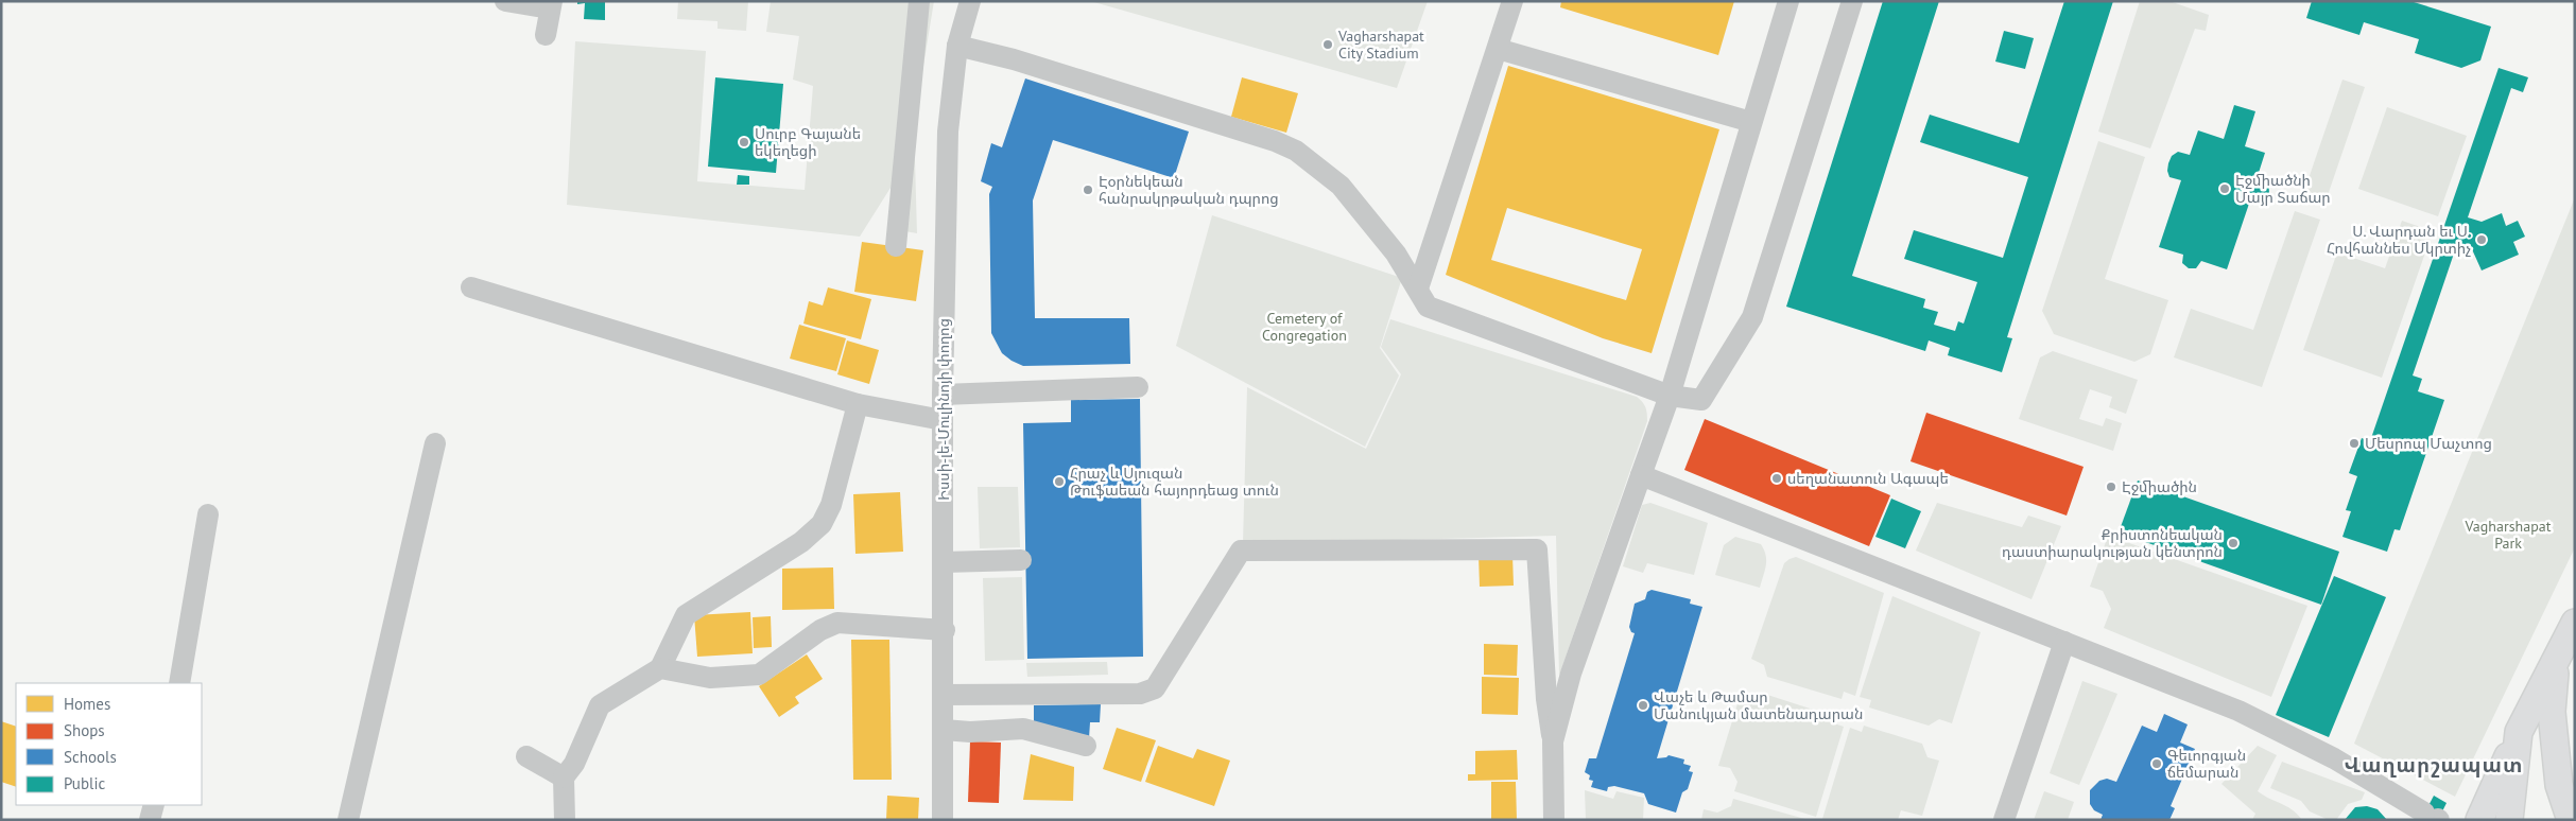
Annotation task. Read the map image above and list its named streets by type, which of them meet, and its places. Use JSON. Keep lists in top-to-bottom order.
{
  "streets": {
    "street": ["Իսսի-լե-Մուլինոյի փողոց"]
  },
  "districts": ["Վաղարշապատ"],
  "parks": ["Cemetery of Congregation", "Vagharshapat Park"],
  "places": [
    "Vagharshapat City Stadium",
    "Սուրբ Գայանե եկեղեցի",
    "Էջմիածնի Մայր Տաճար",
    "Էօրնեկեան հանրակրթական դպրոց",
    "Ս. Վարդան եւ Ս. Հովհաննես Մկրտիչ",
    "Մեսրոպ Մաչտոց",
    "սեղանատուն Ագապե",
    "Հրաչ և Սյուզան Թուֆաեան հայորդեաց տուն",
    "Էջմիածին",
    "Քրիստոնեական դաստիարակության կենտրոն",
    "Վաչե և Թամար Մանուկյան մատենադարան",
    "Գեւորգյան ճեմարան"
  ],
  "legend": [
    "Homes",
    "Shops",
    "Schools",
    "Public"
  ]
}
